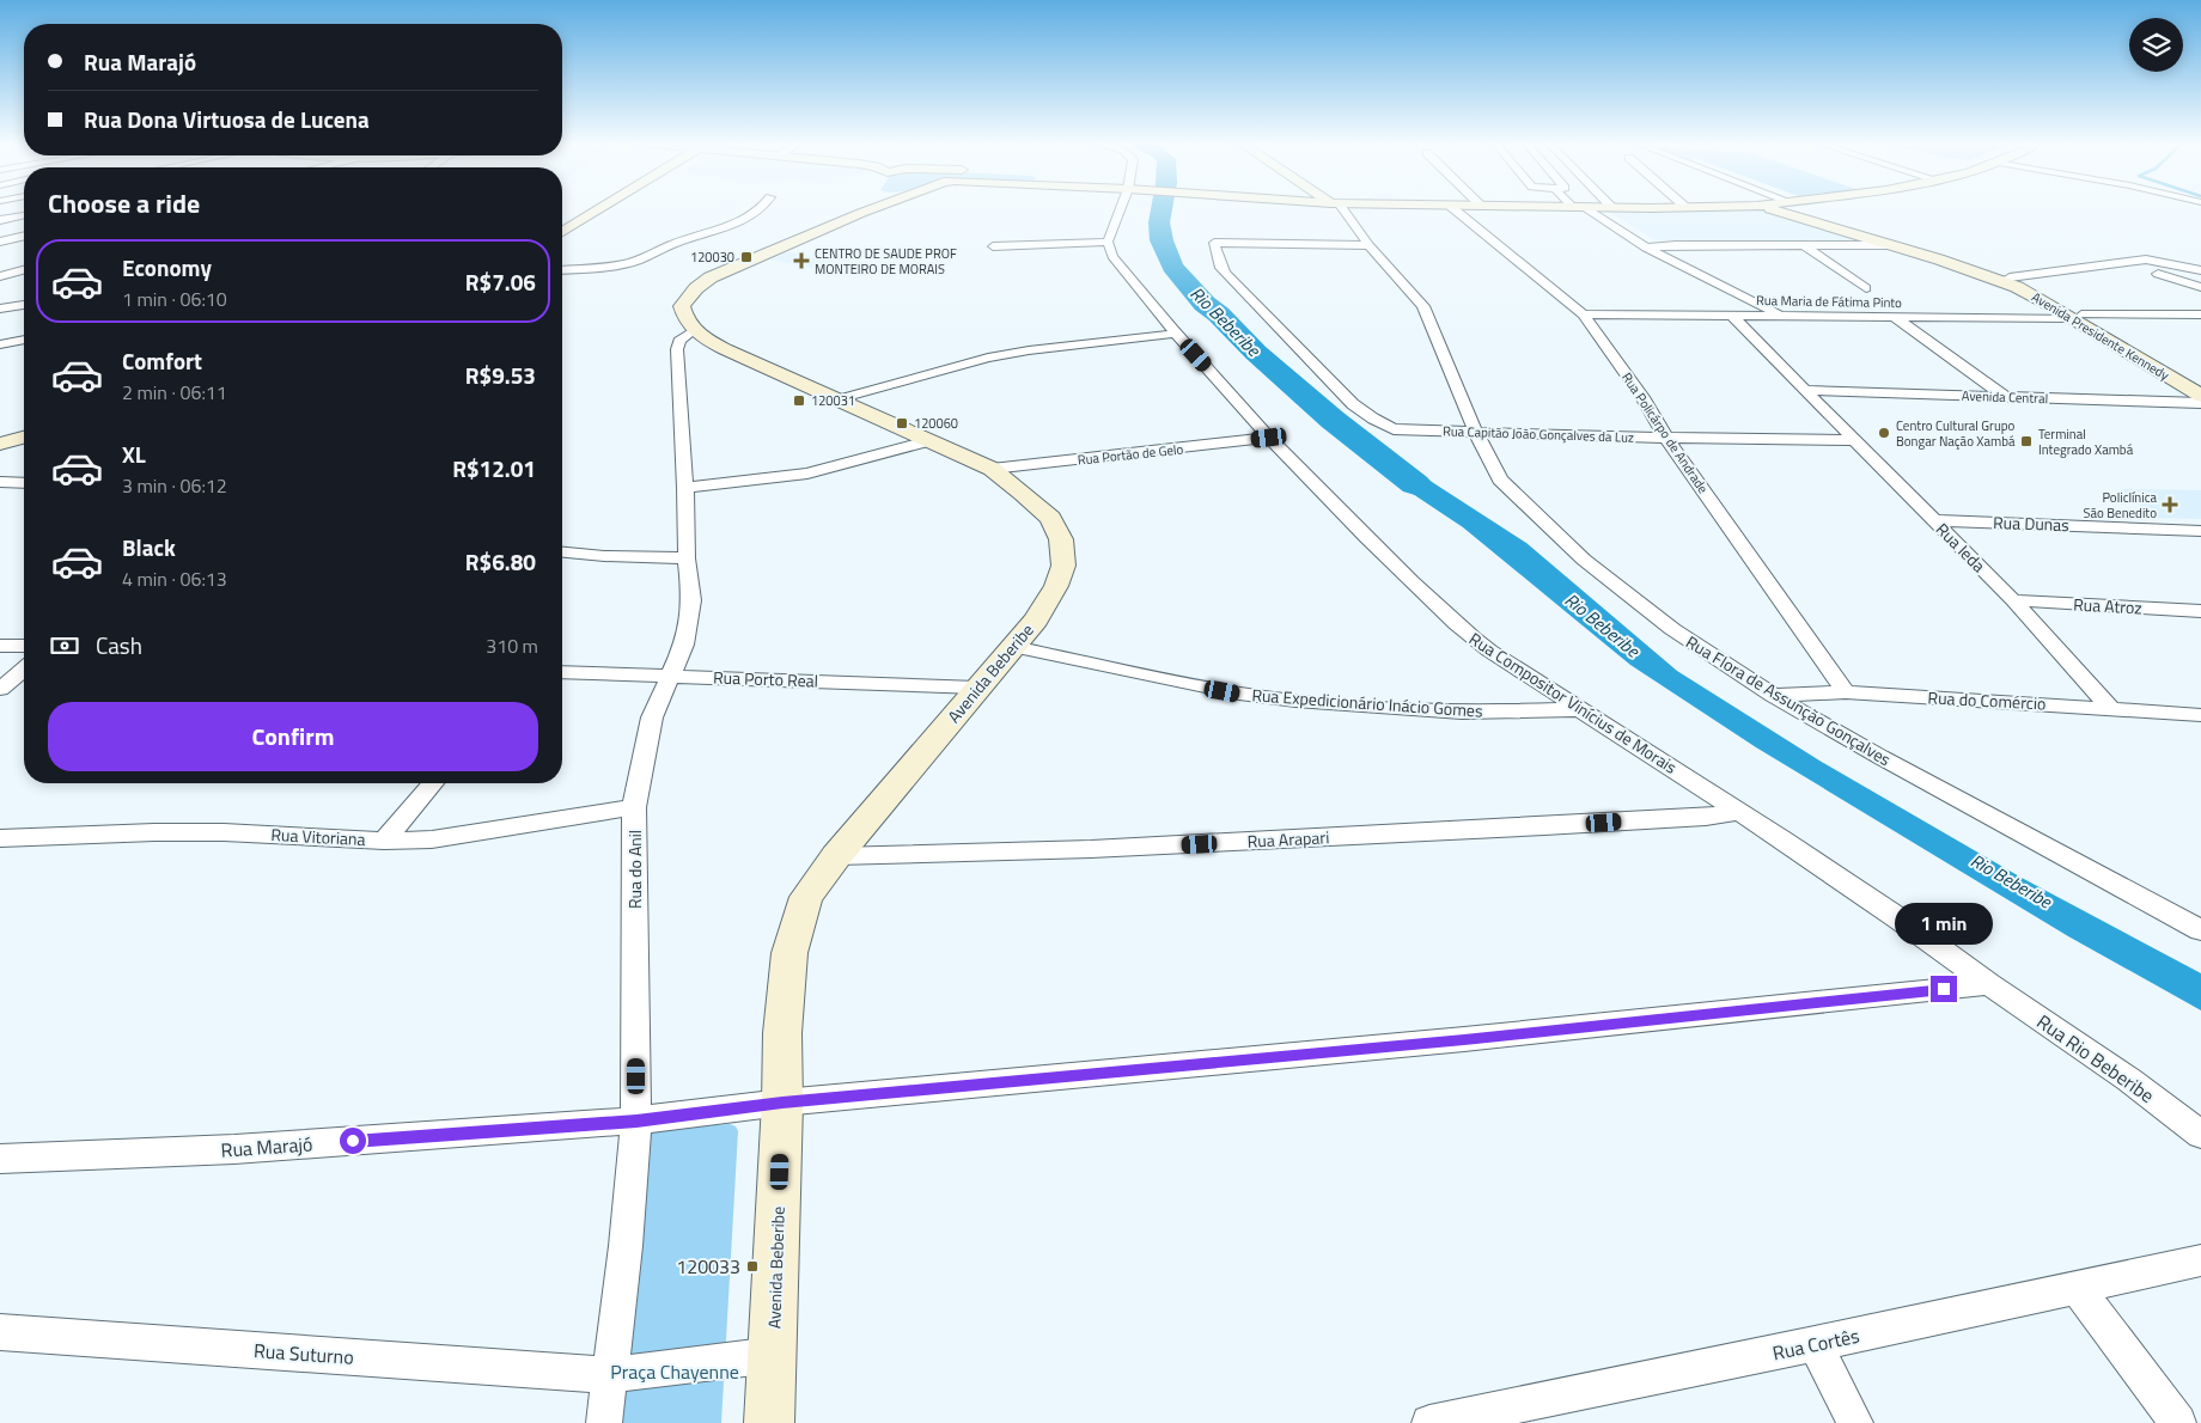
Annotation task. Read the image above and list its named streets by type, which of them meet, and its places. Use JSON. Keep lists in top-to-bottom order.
{
  "streets": {
    "main road": ["Avenida Presidente Kennedy", "Avenida Beberibe"],
    "street": [
      "Rua Maria de Fátima Pinto",
      "Avenida Central",
      "Rua Policárpo de Andrade",
      "Rua Capitão João Gonçalves da Luz",
      "Rua Portão de Gelo",
      "Rua Dunas",
      "Rua Ieda",
      "Rua Atroz",
      "Rua Porto Real",
      "Rua Flora de Assunção Gonçalves",
      "Rua do Comércio",
      "Rua Expedicionário Inácio Gomes",
      "Rua Compositor Vinícius de Morais",
      "Rua Vitoriana",
      "Rua Arapari",
      "Rua do Anil",
      "Rua Rio Beberibe",
      "Rua Marajó",
      "Rua Cortês",
      "Rua Suturno"
    ]
  },
  "crossings": [
    ["Rua Maria de Fátima Pinto", "Avenida Presidente Kennedy"],
    ["Rua Maria de Fátima Pinto", "Rua Policárpo de Andrade"],
    ["Rua Maria de Fátima Pinto", "Rua Ieda"],
    ["Avenida Central", "Rua Ieda"],
    ["Rua Policárpo de Andrade", "Rua Capitão João Gonçalves da Luz"],
    ["Rua Policárpo de Andrade", "Rua do Comércio"],
    ["Rua Capitão João Gonçalves da Luz", "Rua Ieda"],
    ["Rua Capitão João Gonçalves da Luz", "Rua Flora de Assunção Gonçalves"],
    ["Rua Portão de Gelo", "Avenida Beberibe"],
    ["Rua Portão de Gelo", "Rua Compositor Vinícius de Morais"],
    ["Rua Dunas", "Rua Ieda"],
    ["Rua Ieda", "Rua Atroz"],
    ["Rua Ieda", "Rua do Comércio"],
    ["Avenida Beberibe", "Rua Porto Real"],
    ["Avenida Beberibe", "Rua Expedicionário Inácio Gomes"],
    ["Avenida Beberibe", "Rua Arapari"],
    ["Avenida Beberibe", "Rua do Anil"],
    ["Avenida Beberibe", "Rua Marajó"],
    ["Avenida Beberibe", "Rua Suturno"],
    ["Rua Porto Real", "Rua do Anil"],
    ["Rua Flora de Assunção Gonçalves", "Rua do Comércio"],
    ["Rua Expedicionário Inácio Gomes", "Rua Compositor Vinícius de Morais"],
    ["Rua Compositor Vinícius de Morais", "Rua Arapari"],
    ["Rua Compositor Vinícius de Morais", "Rua Rio Beberibe"],
    ["Rua Compositor Vinícius de Morais", "Rua Marajó"],
    ["Rua Vitoriana", "Rua do Anil"],
    ["Rua do Anil", "Rua Marajó"],
    ["Rua do Anil", "Rua Suturno"],
    ["Rua Rio Beberibe", "Rua Marajó"]
  ],
  "water": ["Rio Beberibe"],
  "parks": ["Praça Chayenne"],
  "places": {
    "transit": [
      "120030",
      "120031",
      "120060",
      "Terminal Integrado Xambá",
      "120033"
    ],
    "health": ["CENTRO DE SAUDE PROF MONTEIRO DE MORAIS", "Policlínica São Benedito"],
    "other": ["Centro Cultural Grupo Bongar Nação Xambá"]
  },
  "page": {
    "banner": ["Rua Marajó", "Rua Dona Virtuosa de Lucena"],
    "heading": "Choose a ride",
    "list": [
      {
        "name": "Economy",
        "note": "1 min · 06:10",
        "value": "R$7.06"
      },
      {
        "name": "Comfort",
        "note": "2 min · 06:11",
        "value": "R$9.53"
      },
      {
        "name": "XL",
        "note": "3 min · 06:12",
        "value": "R$12.01"
      },
      {
        "name": "Black",
        "note": "4 min · 06:13",
        "value": "R$6.80"
      }
    ],
    "pay": ["Cash", "310 m"],
    "buttons": "Confirm",
    "bubble": "1 min"
  }
}
